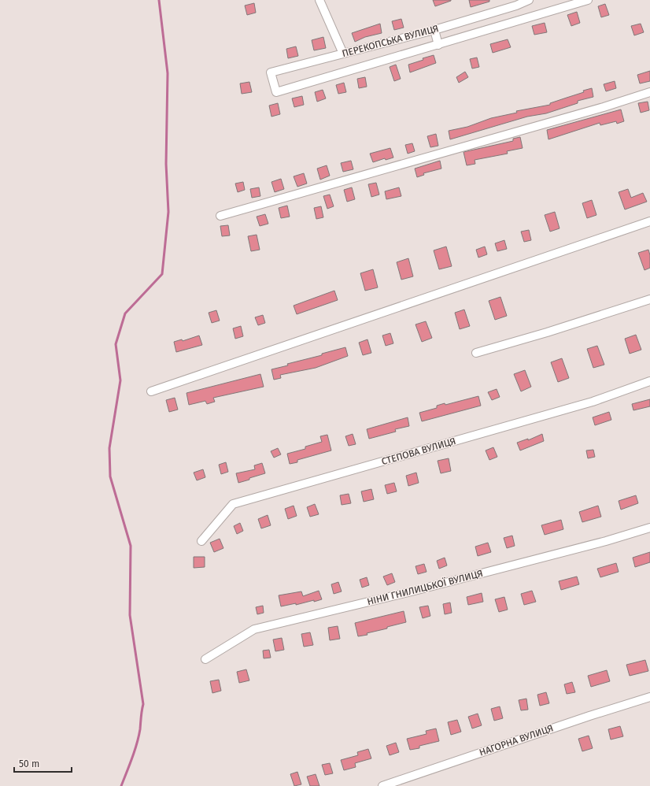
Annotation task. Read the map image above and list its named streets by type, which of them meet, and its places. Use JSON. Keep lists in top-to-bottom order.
{
  "streets": {
    "street": [
      "ПЕРЕКОПСЬКА ВУЛИЦЯ",
      "СТЕПОВА ВУЛИЦЯ",
      "НІНИ ГНИЛИЦЬКОЇ ВУЛИЦЯ",
      "НАГОРНА ВУЛИЦЯ"
    ]
  },
  "scale_bar": "50 m"
}
